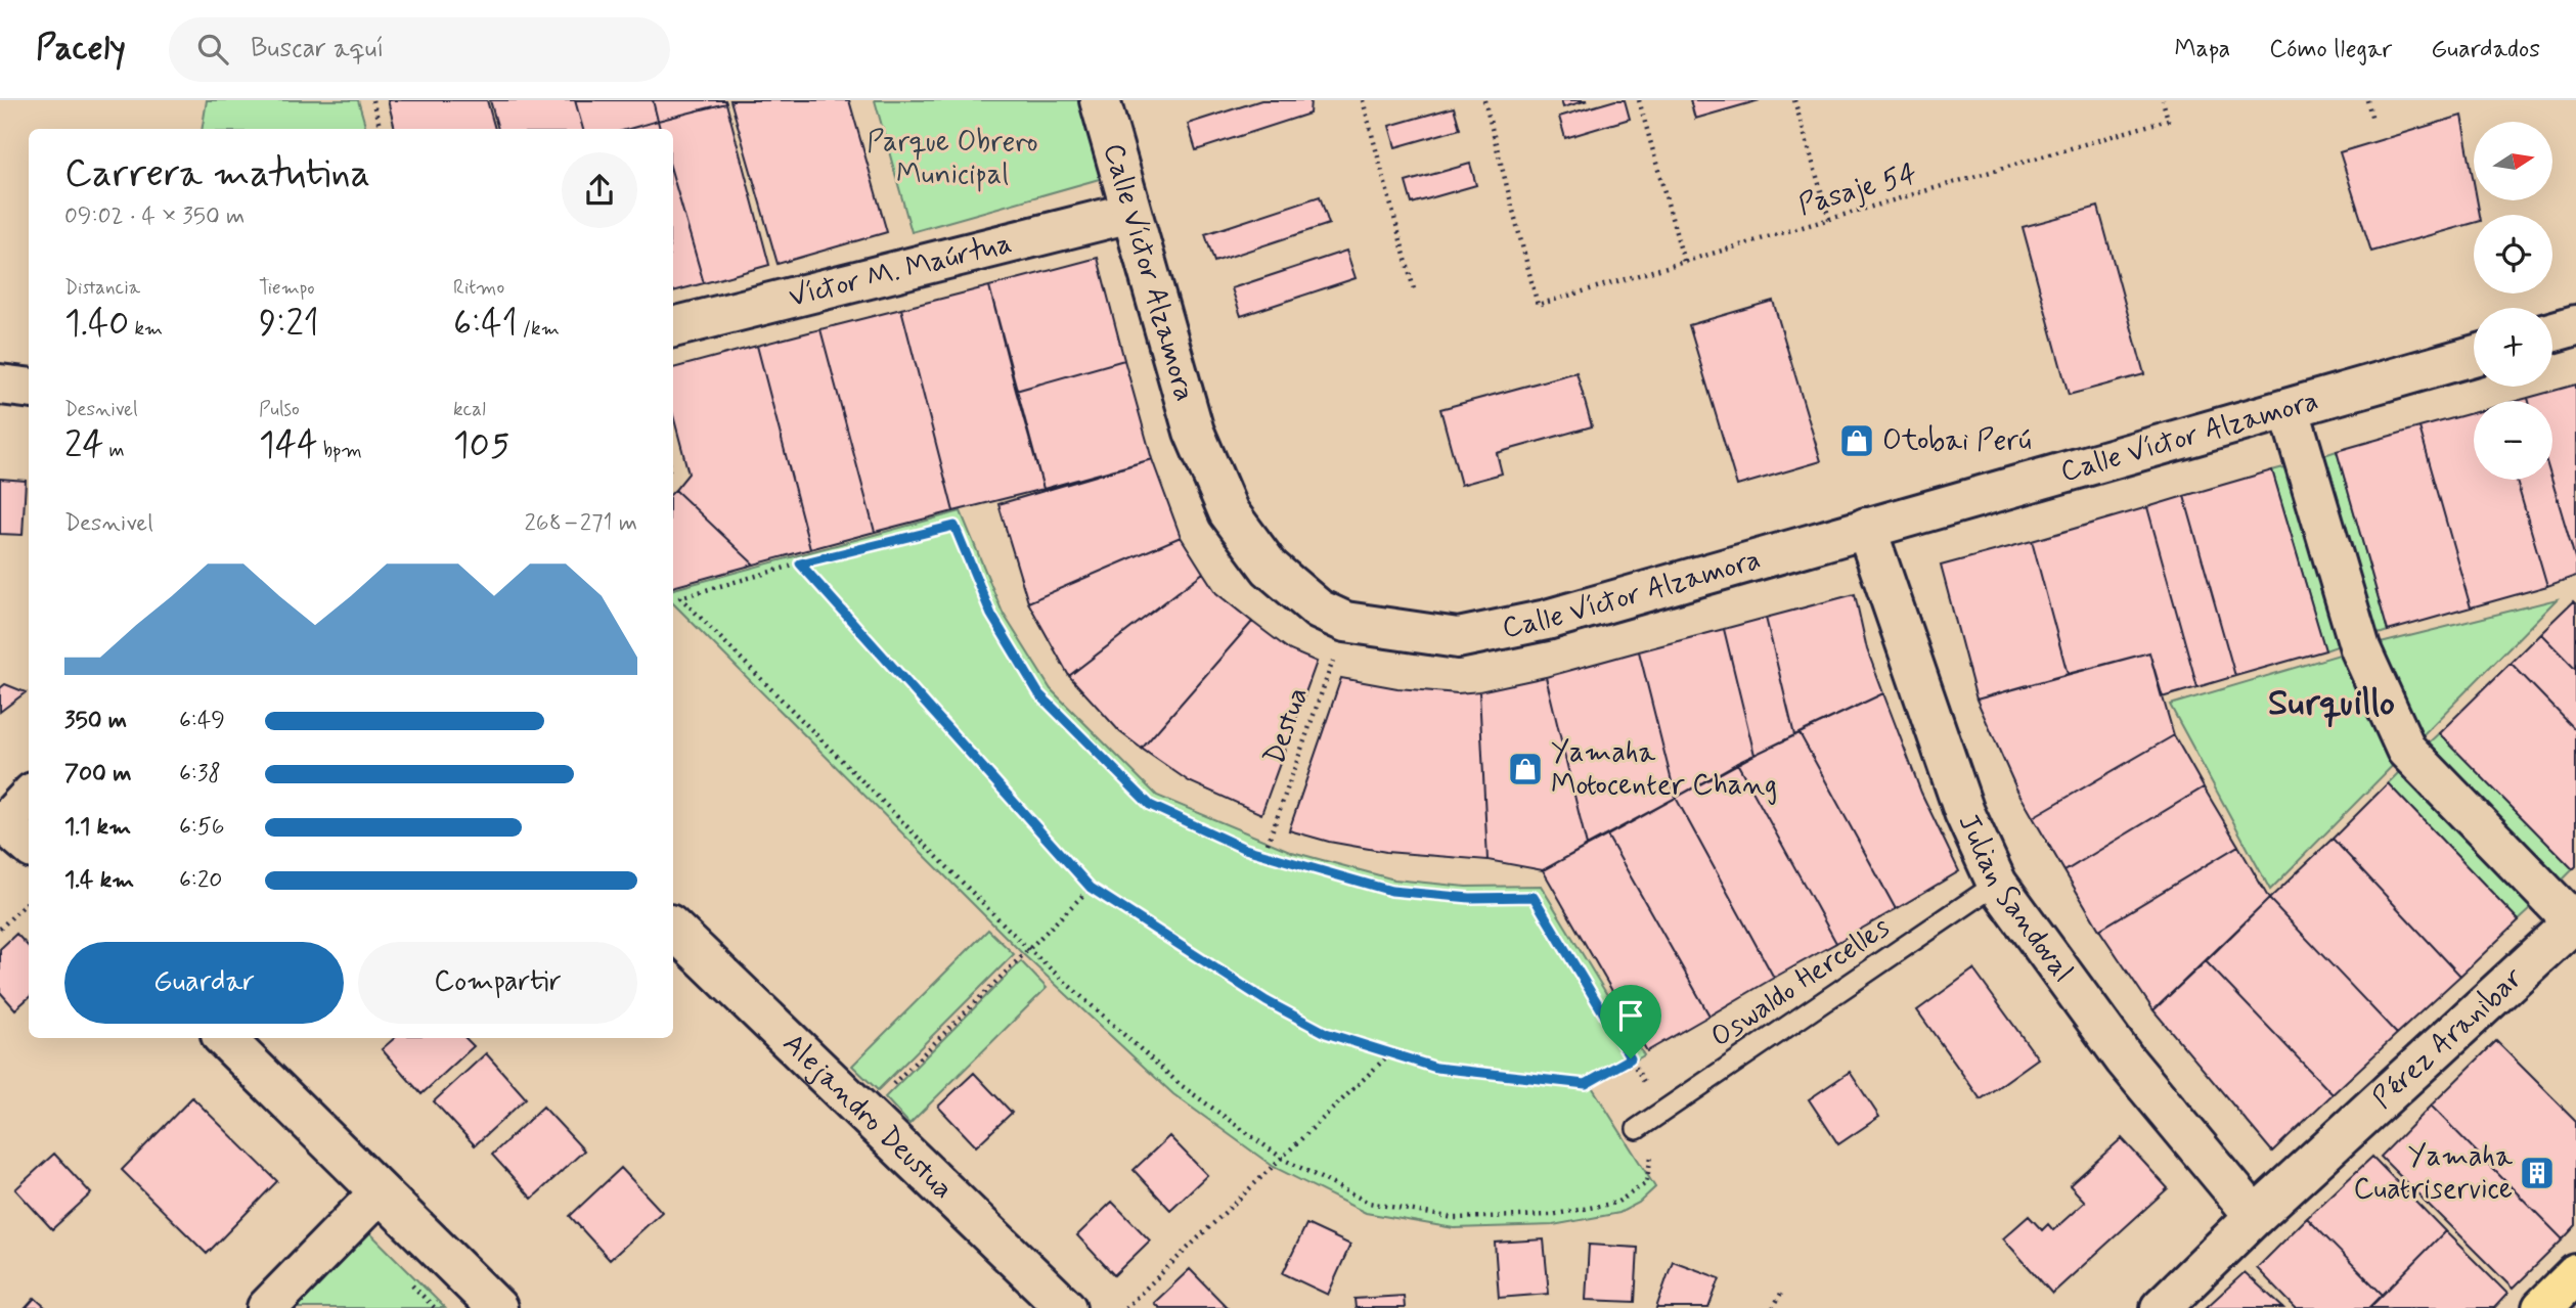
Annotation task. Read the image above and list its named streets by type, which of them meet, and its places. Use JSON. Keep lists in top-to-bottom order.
{
  "streets": {
    "street": [
      "Víctor M. Maúrtua",
      "Calle Víctor Alzamora",
      "Julian Sandoval",
      "Pérez Aranibar",
      "Alejandro Deustua"
    ],
    "lane": ["Oswaldo Hercelles"],
    "path": ["Pasaje 54", "Destua"]
  },
  "crossings": [
    ["Víctor M. Maúrtua", "Calle Víctor Alzamora"],
    ["Calle Víctor Alzamora", "Destua"],
    ["Calle Víctor Alzamora", "Julian Sandoval"],
    ["Julian Sandoval", "Oswaldo Hercelles"],
    ["Julian Sandoval", "Pérez Aranibar"]
  ],
  "districts": ["Surquillo"],
  "parks": ["Parque Obrero Municipal"],
  "places": {
    "shop": ["Otobai Perú", "Yamaha Motocenter Chang"],
    "building": ["Yamaha Cuatriservice"]
  },
  "north": "right",
  "page": {
    "header": "Pacely",
    "search": "Buscar aquí",
    "nav": ["Mapa", "Cómo llegar", "Guardados"],
    "map_buttons": ["+", "−"],
    "heading": ["Carrera matutina", "09:02 · 4 × 350 m"],
    "stats": [
      ["Distancia", "1.40 km"],
      ["Tiempo", "9:21"],
      ["Ritmo", "6:41 /km"],
      ["Desnivel", "24 m"],
      ["Pulso", "144 bpm"],
      ["kcal", "105"]
    ],
    "chart": ["Desnivel", "268–271 m"],
    "list": [
      {
        "name": "350 m",
        "note": "6:49"
      },
      {
        "name": "700 m",
        "note": "6:38"
      },
      {
        "name": "1.1 km",
        "note": "6:56"
      },
      {
        "name": "1.4 km",
        "note": "6:20"
      }
    ],
    "buttons": ["Guardar", "Compartir"]
  }
}
